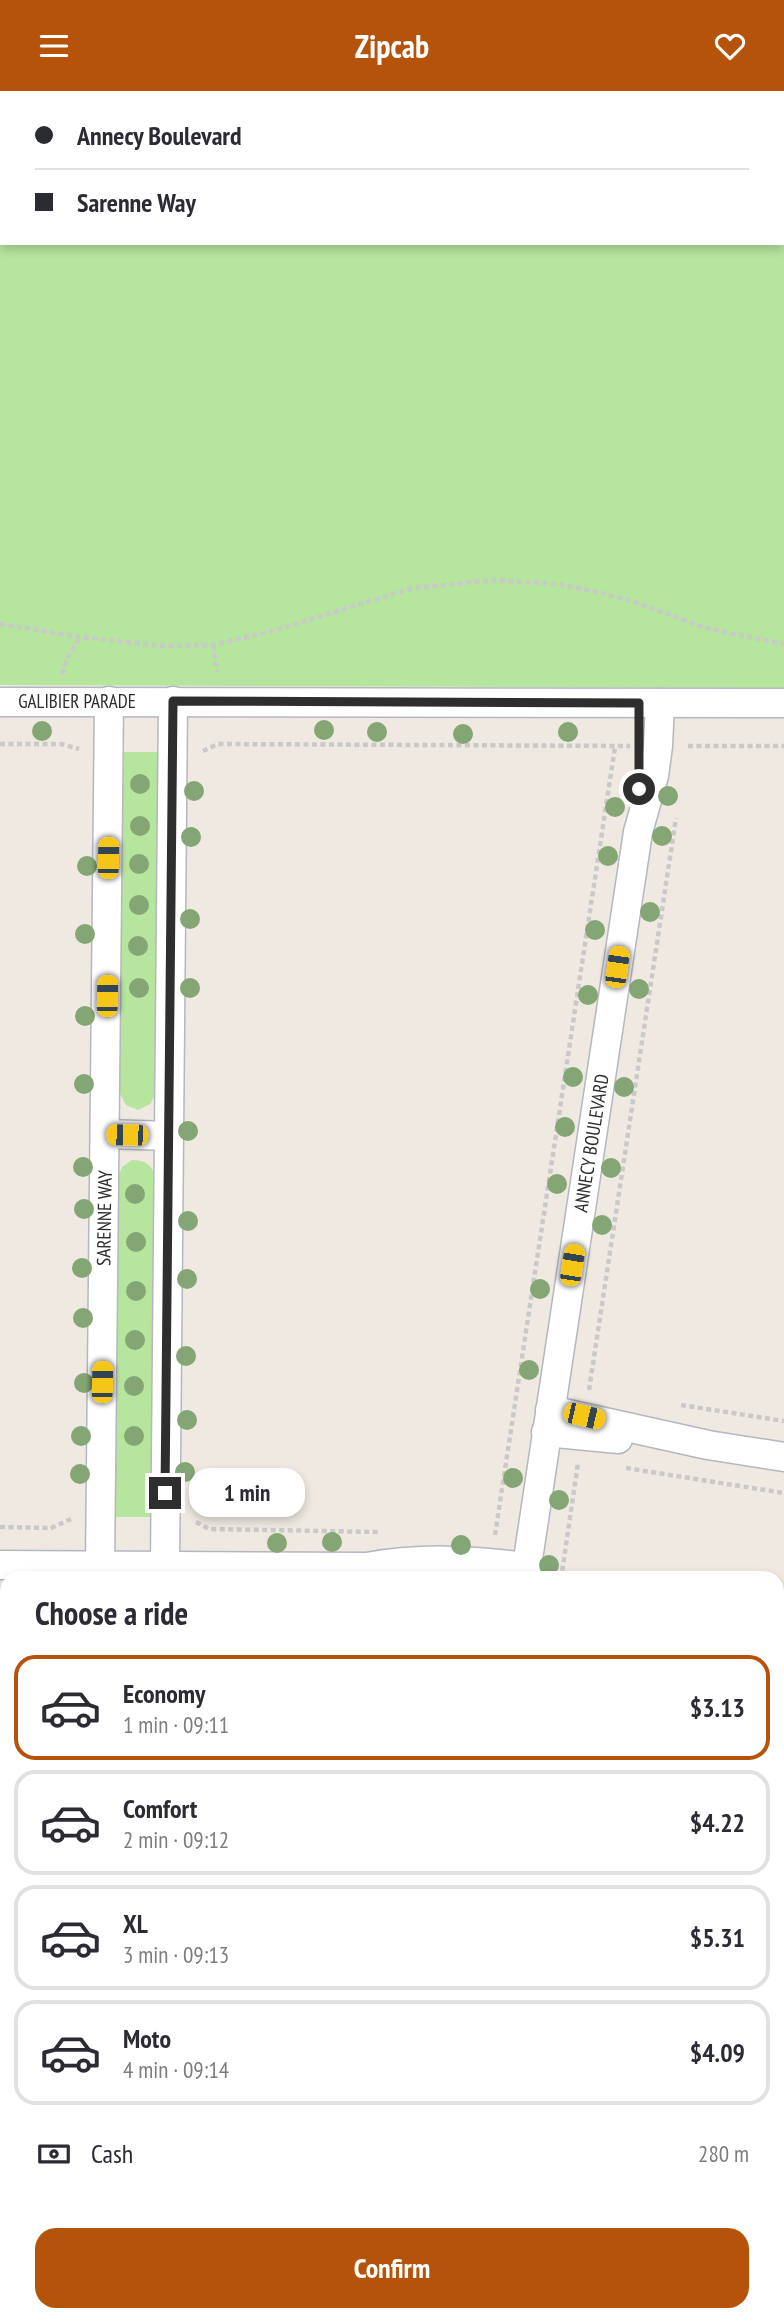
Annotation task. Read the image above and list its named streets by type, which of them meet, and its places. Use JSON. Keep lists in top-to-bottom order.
{
  "streets": {
    "street": ["GALIBIER PARADE", "ANNECY BOULEVARD", "SARENNE WAY"]
  },
  "crossings": [
    ["GALIBIER PARADE", "ANNECY BOULEVARD"],
    ["GALIBIER PARADE", "SARENNE WAY"]
  ],
  "page": {
    "header": "Zipcab",
    "banner": ["Annecy Boulevard", "Sarenne Way"],
    "bubble": "1 min",
    "heading": "Choose a ride",
    "list": [
      {
        "name": "Economy",
        "note": "1 min · 09:11",
        "value": "$3.13"
      },
      {
        "name": "Comfort",
        "note": "2 min · 09:12",
        "value": "$4.22"
      },
      {
        "name": "XL",
        "note": "3 min · 09:13",
        "value": "$5.31"
      },
      {
        "name": "Moto",
        "note": "4 min · 09:14",
        "value": "$4.09"
      }
    ],
    "pay": ["Cash", "280 m"],
    "buttons": "Confirm"
  }
}
